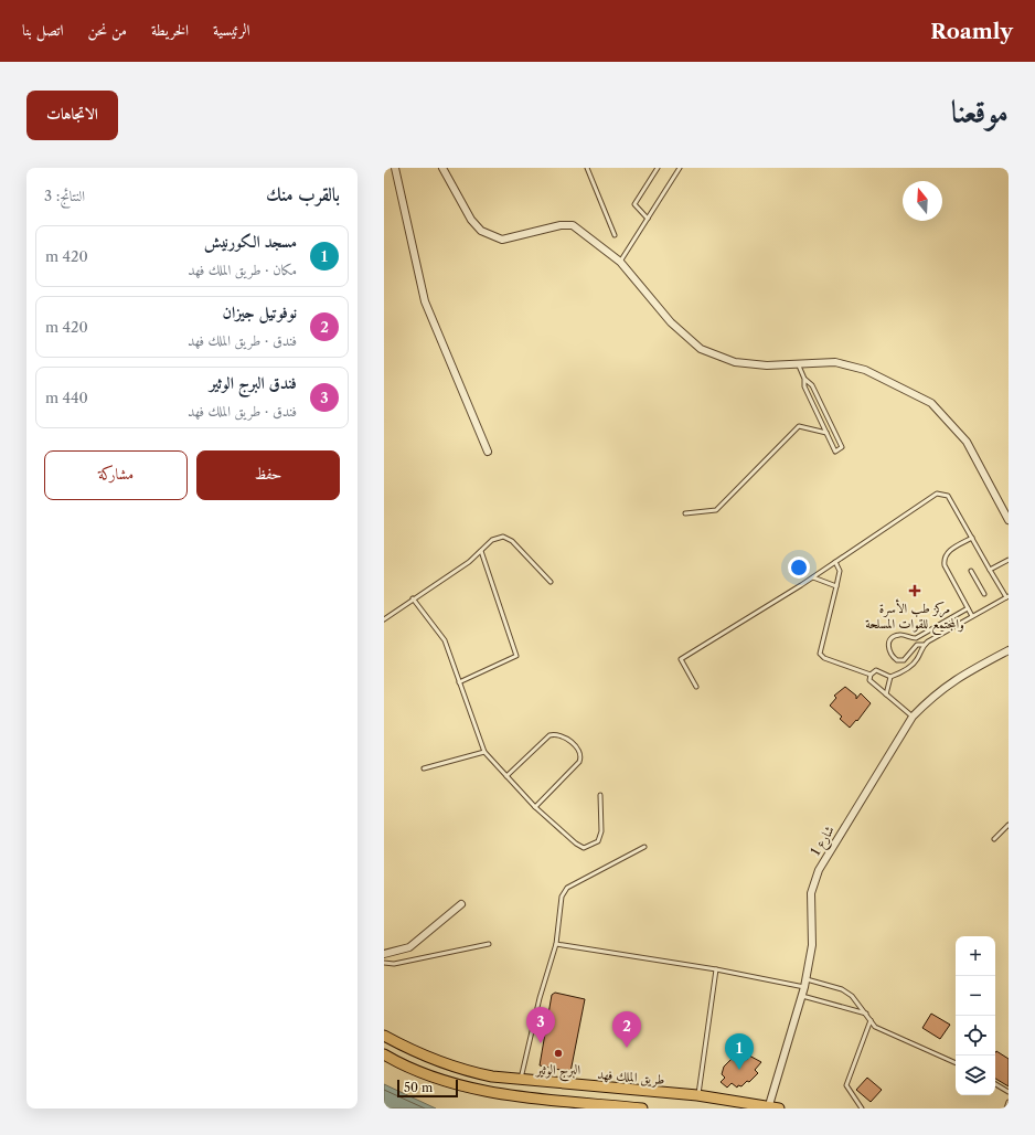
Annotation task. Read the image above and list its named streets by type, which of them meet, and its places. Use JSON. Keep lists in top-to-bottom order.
{
  "streets": {
    "main road": ["طريق الملك فهد"],
    "street": ["شارع 1"]
  },
  "crossings": [
    ["شارع 1", "طريق الملك فهد"]
  ],
  "places": {
    "health": ["مركز طب الأسرة والمجتمع للقوات المسلحة"],
    "other": ["البرج الوثير"]
  },
  "scale_bar": "50 m",
  "north": "top",
  "page": {
    "header": "Roamly",
    "nav": [
      "الرئيسية",
      "الخريطة",
      "من نحن",
      "اتصل بنا"
    ],
    "title": "موقعنا",
    "buttons": [
      "الاتجاهات",
      ["حفظ", "مشاركة"]
    ],
    "heading": ["بالقرب منك", "النتائج: 3"],
    "list": [
      {
        "mark": "1",
        "name": "مسجد الكورنيش",
        "note": "مكان · طريق الملك فهد",
        "value": "420 m"
      },
      {
        "mark": "2",
        "name": "نوفوتيل جيزان",
        "note": "فندق · طريق الملك فهد",
        "value": "420 m"
      },
      {
        "mark": "3",
        "name": "فندق البرج الوثير",
        "note": "فندق · طريق الملك فهد",
        "value": "440 m"
      }
    ],
    "map_buttons": ["+", "−"],
    "pins": ["3", "2", "1"],
    "scale": "50 m"
  }
}
